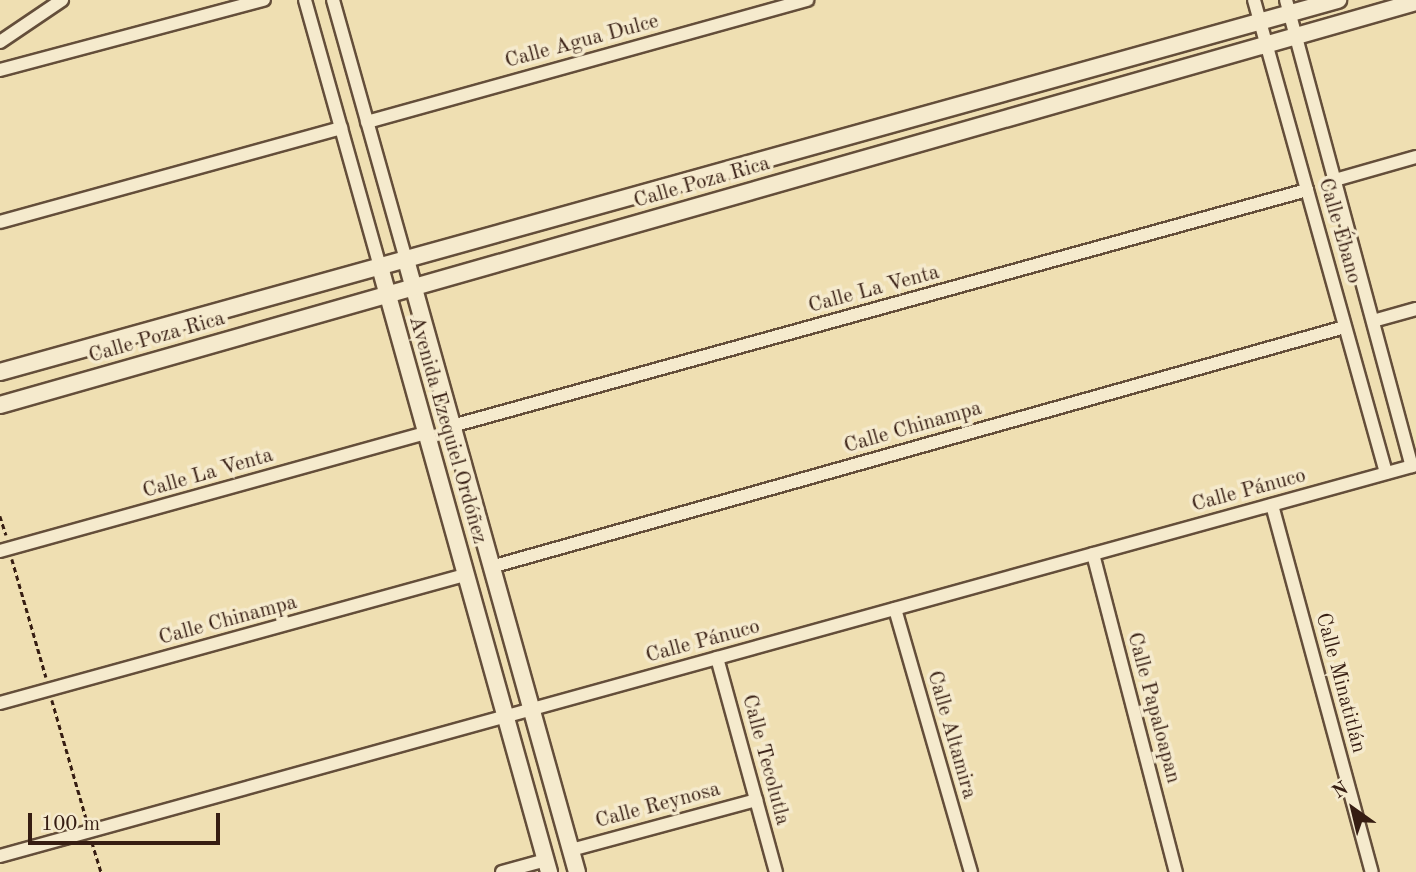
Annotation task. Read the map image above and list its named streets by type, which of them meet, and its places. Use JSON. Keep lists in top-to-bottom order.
{
  "streets": {
    "street": [
      "Calle Agua Dulce",
      "Calle Poza Rica",
      "Calle Ébano",
      "Calle La Venta",
      "Calle Chinampa",
      "Avenida Ezequiel Ordóñez",
      "Calle Pánuco",
      "Calle Minatitlán",
      "Calle Papaloapan",
      "Calle Altamira",
      "Calle Tecolutla",
      "Calle Reynosa"
    ]
  },
  "crossings": [
    ["Calle Agua Dulce", "Avenida Ezequiel Ordóñez"],
    ["Calle Poza Rica", "Calle Ébano"],
    ["Calle Poza Rica", "Avenida Ezequiel Ordóñez"],
    ["Calle Ébano", "Calle La Venta"],
    ["Calle Ébano", "Calle Chinampa"],
    ["Calle Ébano", "Calle Pánuco"],
    ["Calle La Venta", "Avenida Ezequiel Ordóñez"],
    ["Calle Chinampa", "Avenida Ezequiel Ordóñez"],
    ["Avenida Ezequiel Ordóñez", "Calle Pánuco"],
    ["Avenida Ezequiel Ordóñez", "Calle Reynosa"],
    ["Calle Pánuco", "Calle Minatitlán"],
    ["Calle Pánuco", "Calle Papaloapan"],
    ["Calle Pánuco", "Calle Altamira"],
    ["Calle Pánuco", "Calle Tecolutla"],
    ["Calle Tecolutla", "Calle Reynosa"]
  ],
  "scale_bar": "100 m",
  "north": "top left"
}
